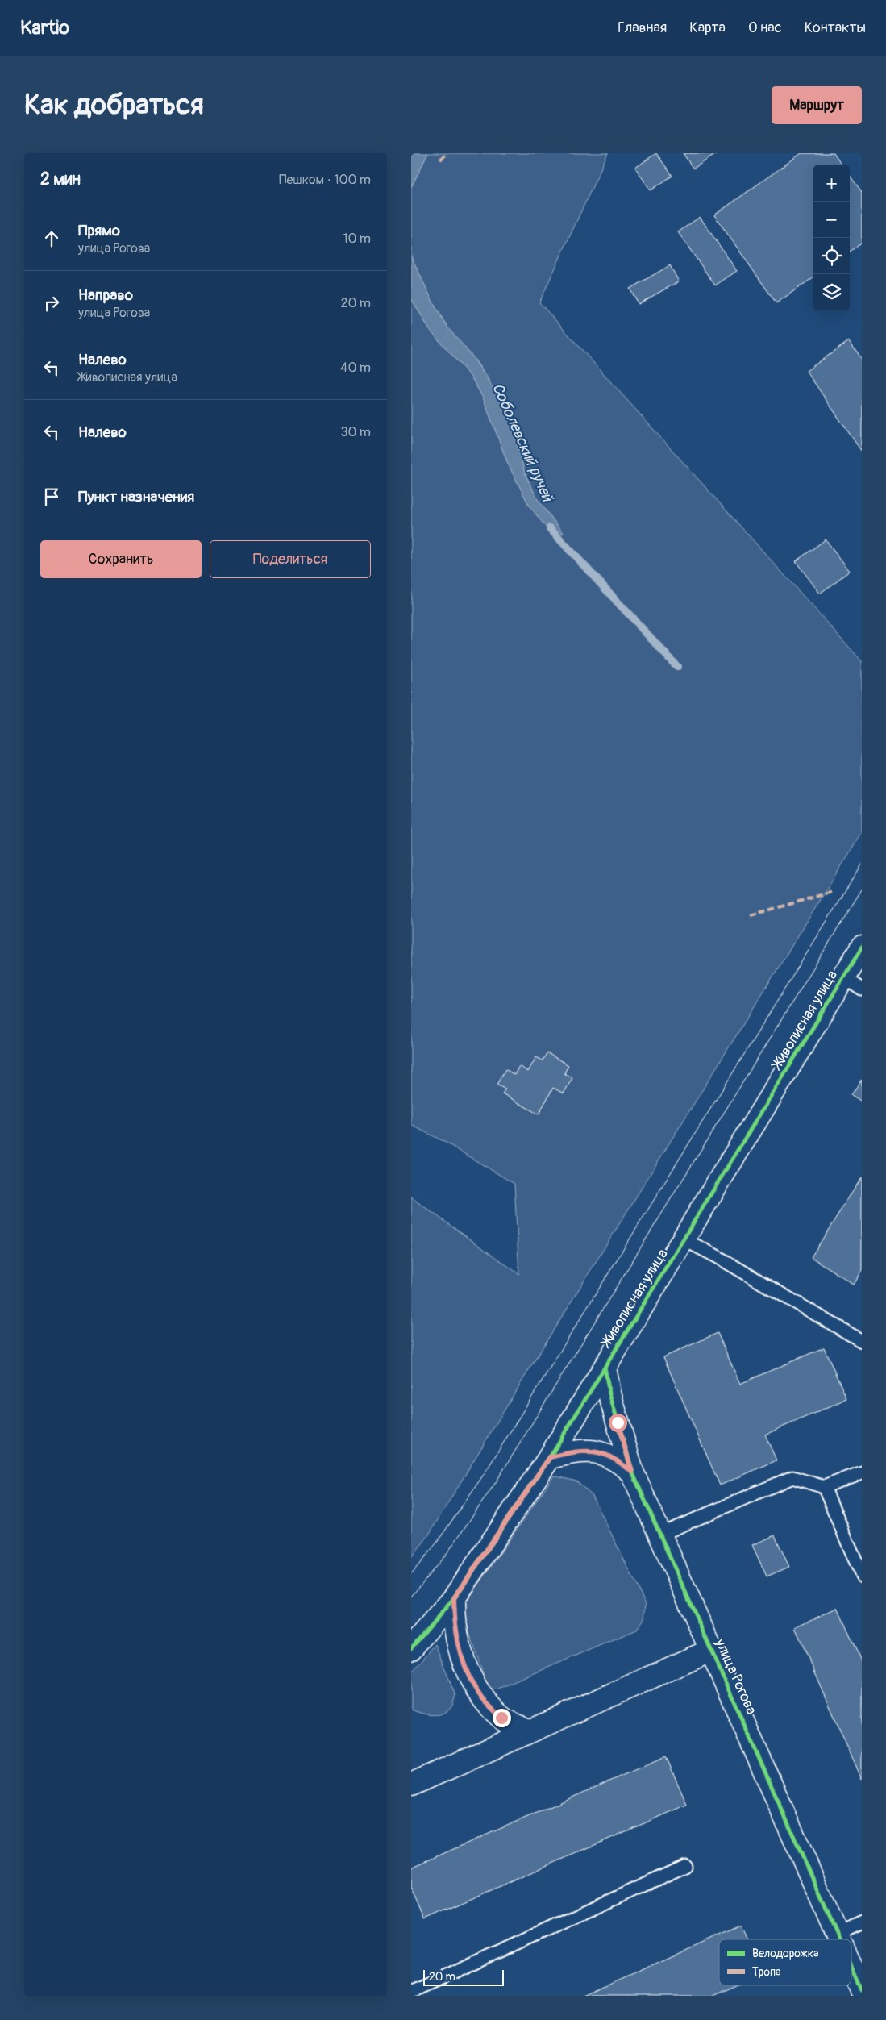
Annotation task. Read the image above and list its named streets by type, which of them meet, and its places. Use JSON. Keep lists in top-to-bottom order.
{
  "streets": {
    "street": ["Живописная улица", "улица Рогова"]
  },
  "crossings": [
    ["Живописная улица", "улица Рогова"]
  ],
  "water": ["Соболевский ручей"],
  "legend": ["Велодорожка", "Тропа"],
  "scale_bar": "20 m",
  "page": {
    "header": "Kartio",
    "nav": [
      "Главная",
      "Карта",
      "О нас",
      "Контакты"
    ],
    "buttons": [
      "Маршрут",
      ["Сохранить", "Поделиться"]
    ],
    "title": "Как добраться",
    "heading": ["2 мин", "Пешком · 100 m"],
    "map_buttons": ["+", "−"],
    "list": [
      ["Прямо", "улица Рогова", "10 m"],
      ["Направо", "улица Рогова", "20 m"],
      ["Налево", "Живописная улица", "40 m"],
      ["Налево", "30 m"],
      "Пункт назначения"
    ],
    "scale": "20 m"
  }
}
